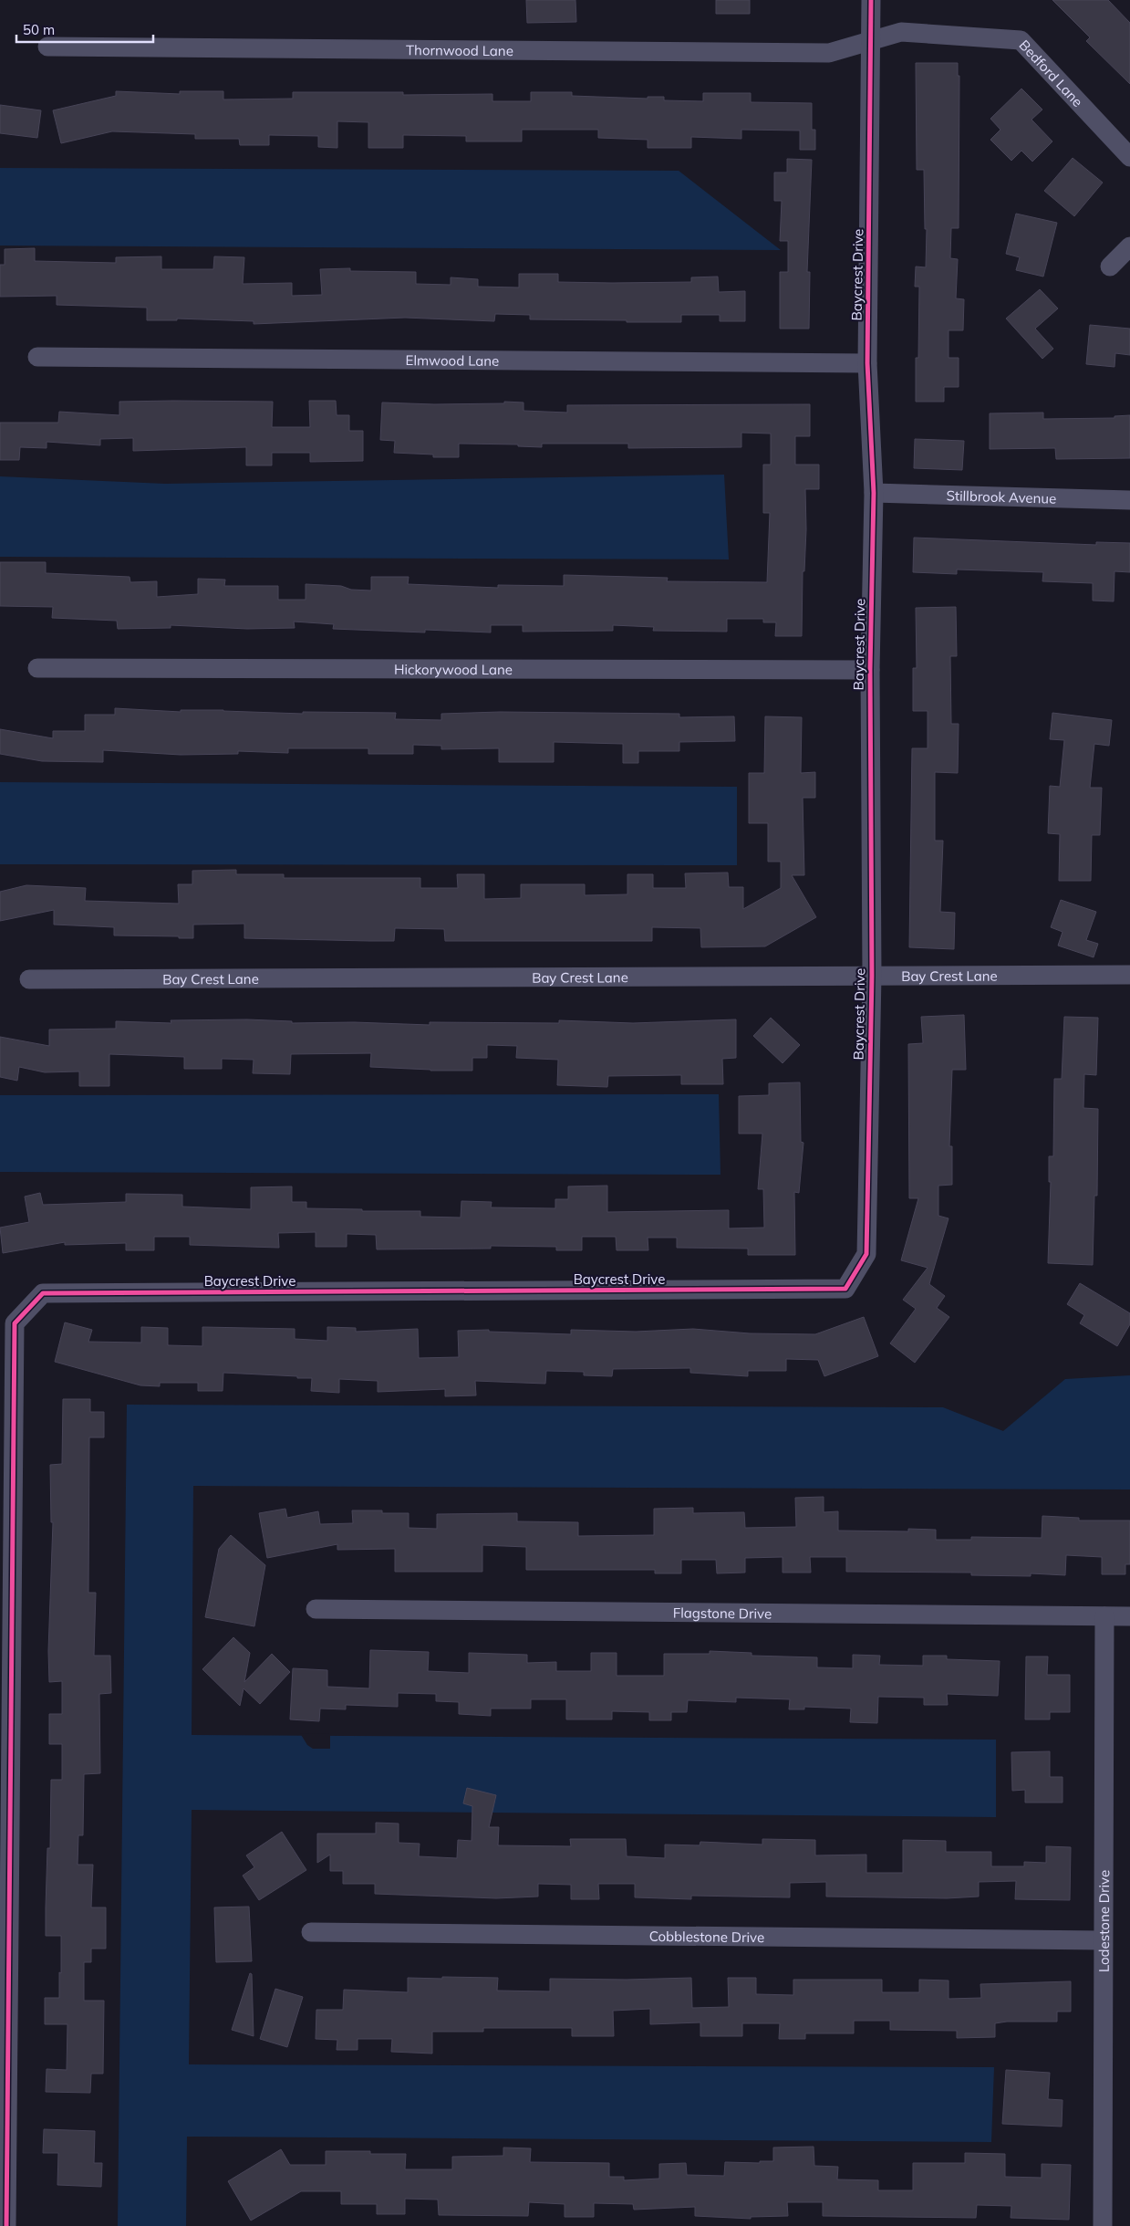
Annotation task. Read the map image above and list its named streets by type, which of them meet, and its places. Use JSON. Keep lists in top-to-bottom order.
{
  "streets": {
    "street": [
      "Thornwood Lane",
      "Bedford Lane",
      "Baycrest Drive",
      "Elmwood Lane",
      "Stillbrook Avenue",
      "Hickorywood Lane",
      "Bay Crest Lane",
      "Flagstone Drive",
      "Lodestone Drive",
      "Cobblestone Drive"
    ]
  },
  "crossings": [
    ["Thornwood Lane", "Bedford Lane"],
    ["Thornwood Lane", "Baycrest Drive"],
    ["Bedford Lane", "Baycrest Drive"],
    ["Baycrest Drive", "Elmwood Lane"],
    ["Baycrest Drive", "Stillbrook Avenue"],
    ["Baycrest Drive", "Hickorywood Lane"],
    ["Baycrest Drive", "Bay Crest Lane"],
    ["Flagstone Drive", "Lodestone Drive"],
    ["Lodestone Drive", "Cobblestone Drive"]
  ],
  "scale_bar": "50 m"
}
